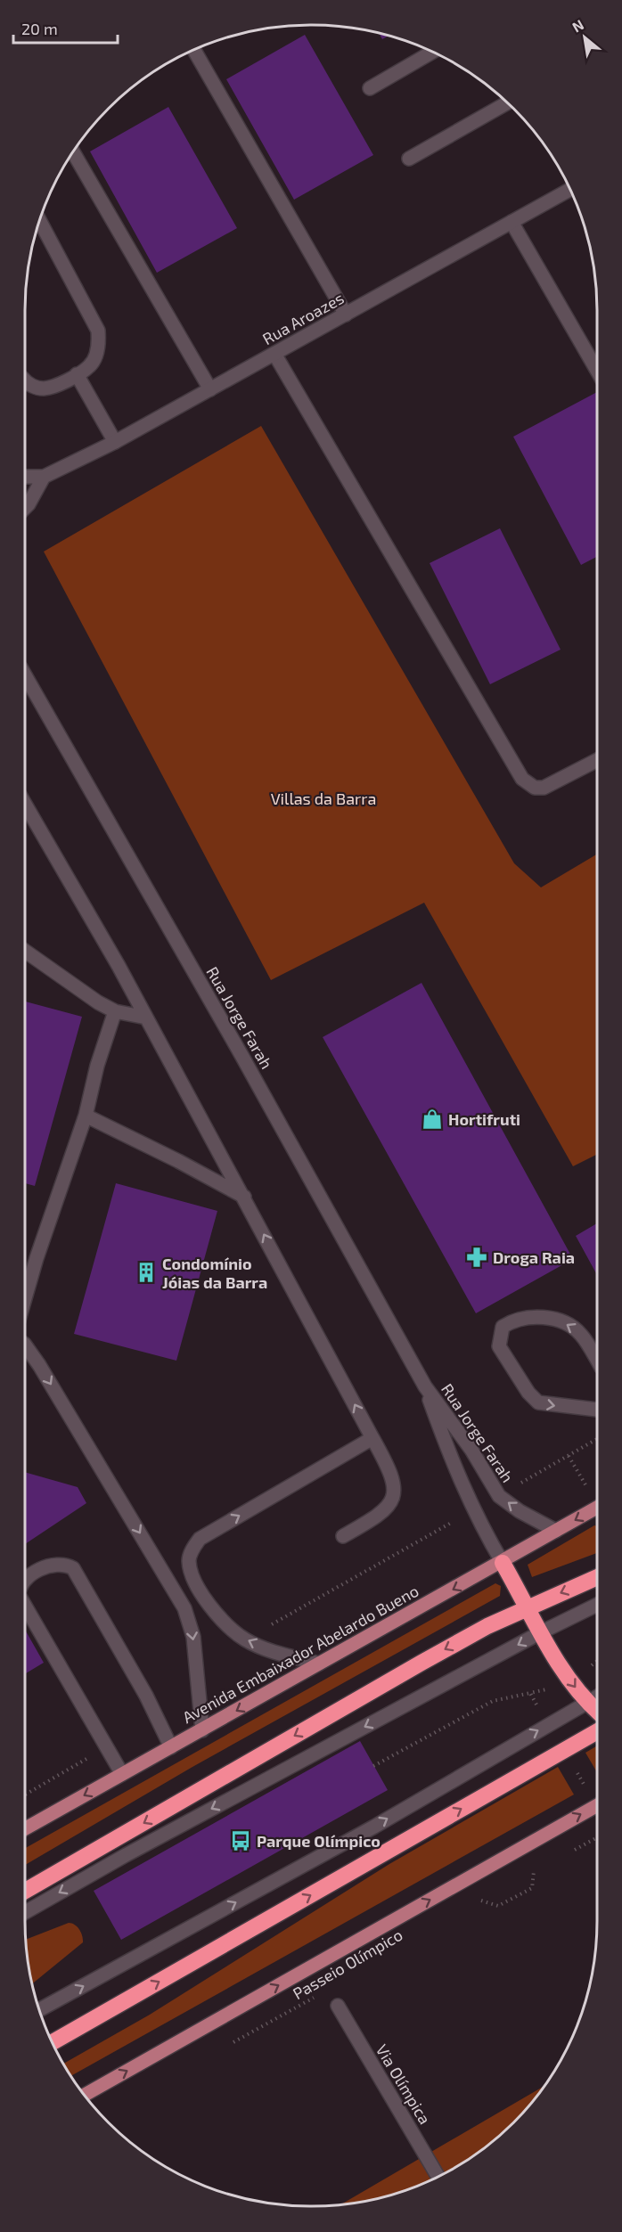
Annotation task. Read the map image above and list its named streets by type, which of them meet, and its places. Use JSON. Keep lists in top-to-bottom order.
{
  "streets": {
    "main road": ["Avenida Embaixador Abelardo Bueno"],
    "street": ["Rua Aroazes", "Rua Jorge Farah", "Via Olímpica"],
    "path": ["Passeio Olímpico"]
  },
  "crossings": [
    ["Rua Jorge Farah", "Avenida Embaixador Abelardo Bueno"]
  ],
  "one_way": ["Avenida Embaixador Abelardo Bueno"],
  "parks": ["Villas da Barra"],
  "places": {
    "shop": ["Hortifruti"],
    "pharmacy": ["Droga Raia"],
    "building": ["Condomínio Jóias da Barra"],
    "bus stop": ["Parque Olímpico"]
  },
  "scale_bar": "20 m",
  "north": "top left"
}
